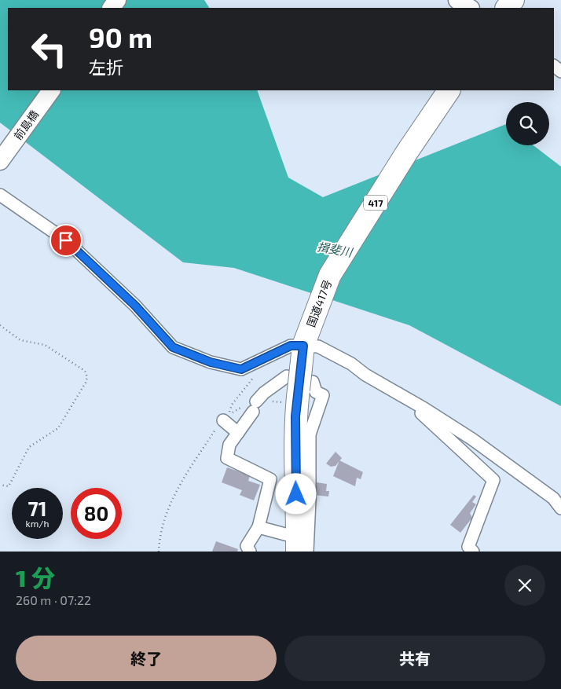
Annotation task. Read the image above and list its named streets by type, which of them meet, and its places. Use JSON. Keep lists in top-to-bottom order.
{
  "streets": {
    "highway": ["417", "国道417号"],
    "street": ["前島橋"]
  },
  "water": ["揖斐川"],
  "page": {
    "turn": ["90 m", "左折"],
    "speed": "71 km/h",
    "limit": "80",
    "heading": ["1 分", "260 m · 07:22"],
    "buttons": ["終了", "共有"]
  }
}
